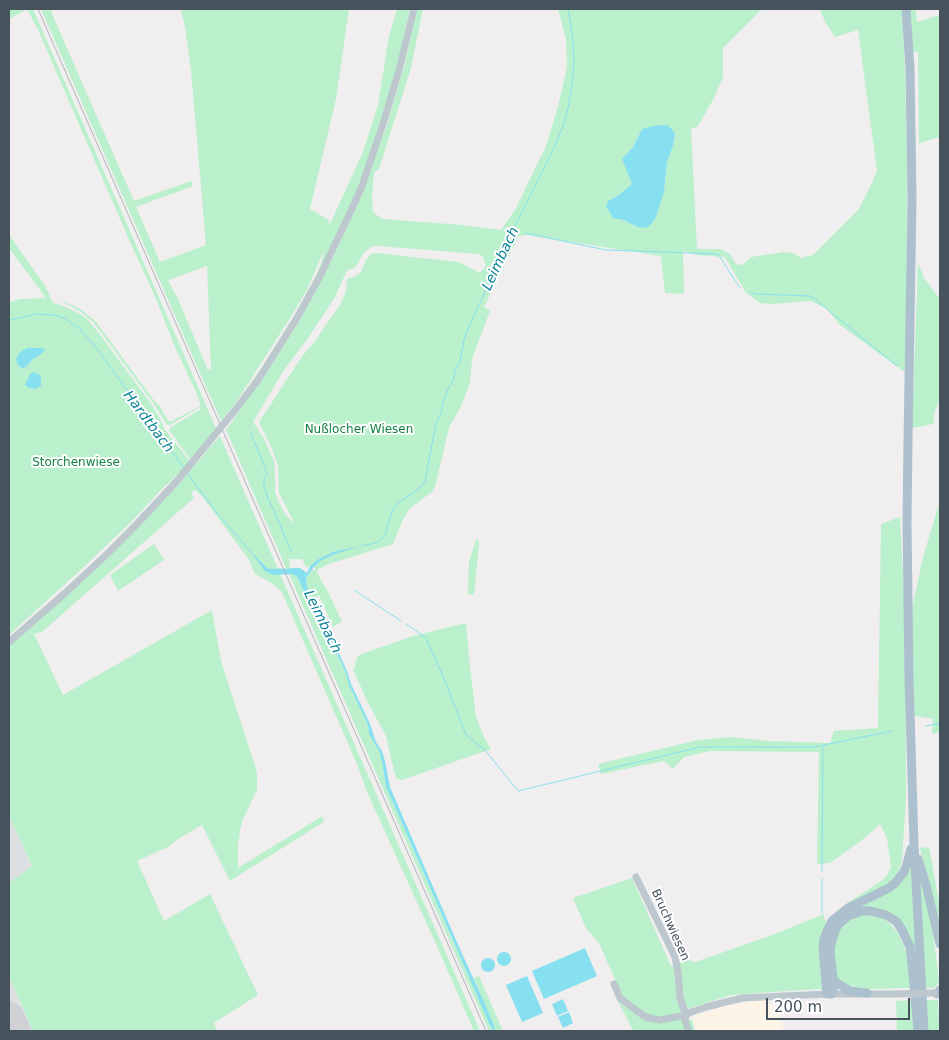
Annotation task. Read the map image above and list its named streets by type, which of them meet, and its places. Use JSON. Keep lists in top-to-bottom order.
{
  "streets": {
    "street": ["Bruchwiesen"]
  },
  "water": ["Leimbach", "Hardtbach"],
  "parks": ["Nußlocher Wiesen", "Storchenwiese"],
  "scale_bar": "200 m"
}
